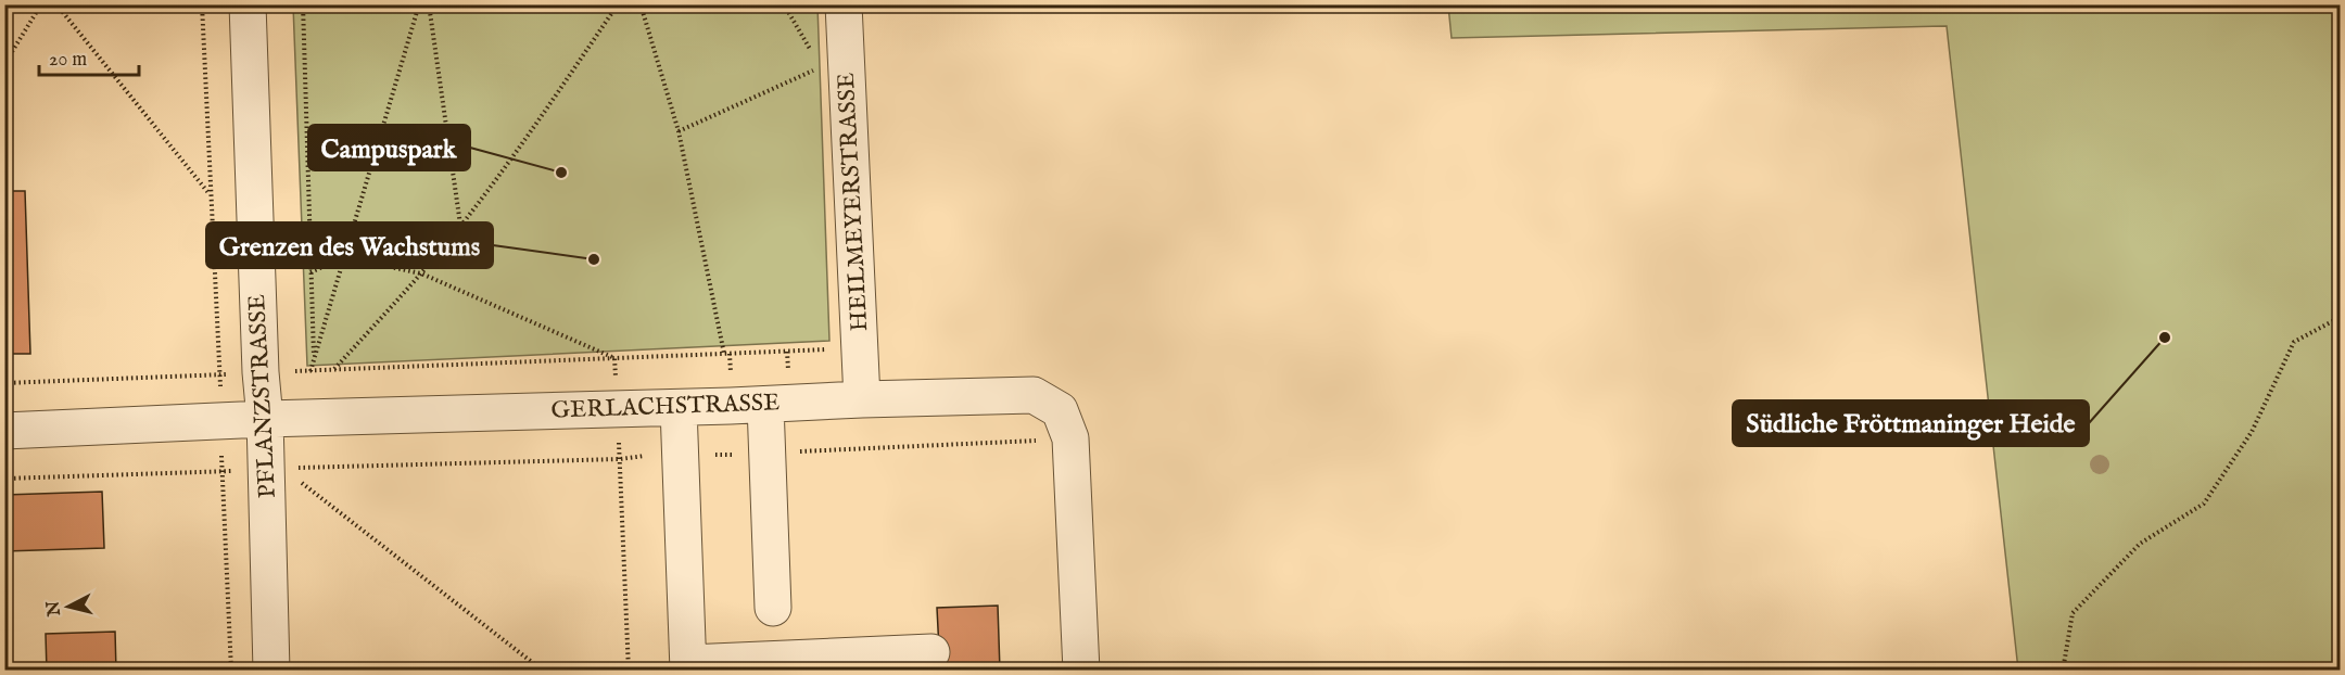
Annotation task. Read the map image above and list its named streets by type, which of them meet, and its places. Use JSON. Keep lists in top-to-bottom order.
{
  "streets": {
    "street": ["HEILMEYERSTRASSE", "PFLANZSTRASSE", "GERLACHSTRASSE"]
  },
  "crossings": [
    ["HEILMEYERSTRASSE", "GERLACHSTRASSE"],
    ["PFLANZSTRASSE", "GERLACHSTRASSE"]
  ],
  "places": ["Campuspark", "Grenzen des Wachstums", "Südliche Fröttmaninger Heide"],
  "scale_bar": "20 m",
  "north": "left"
}
